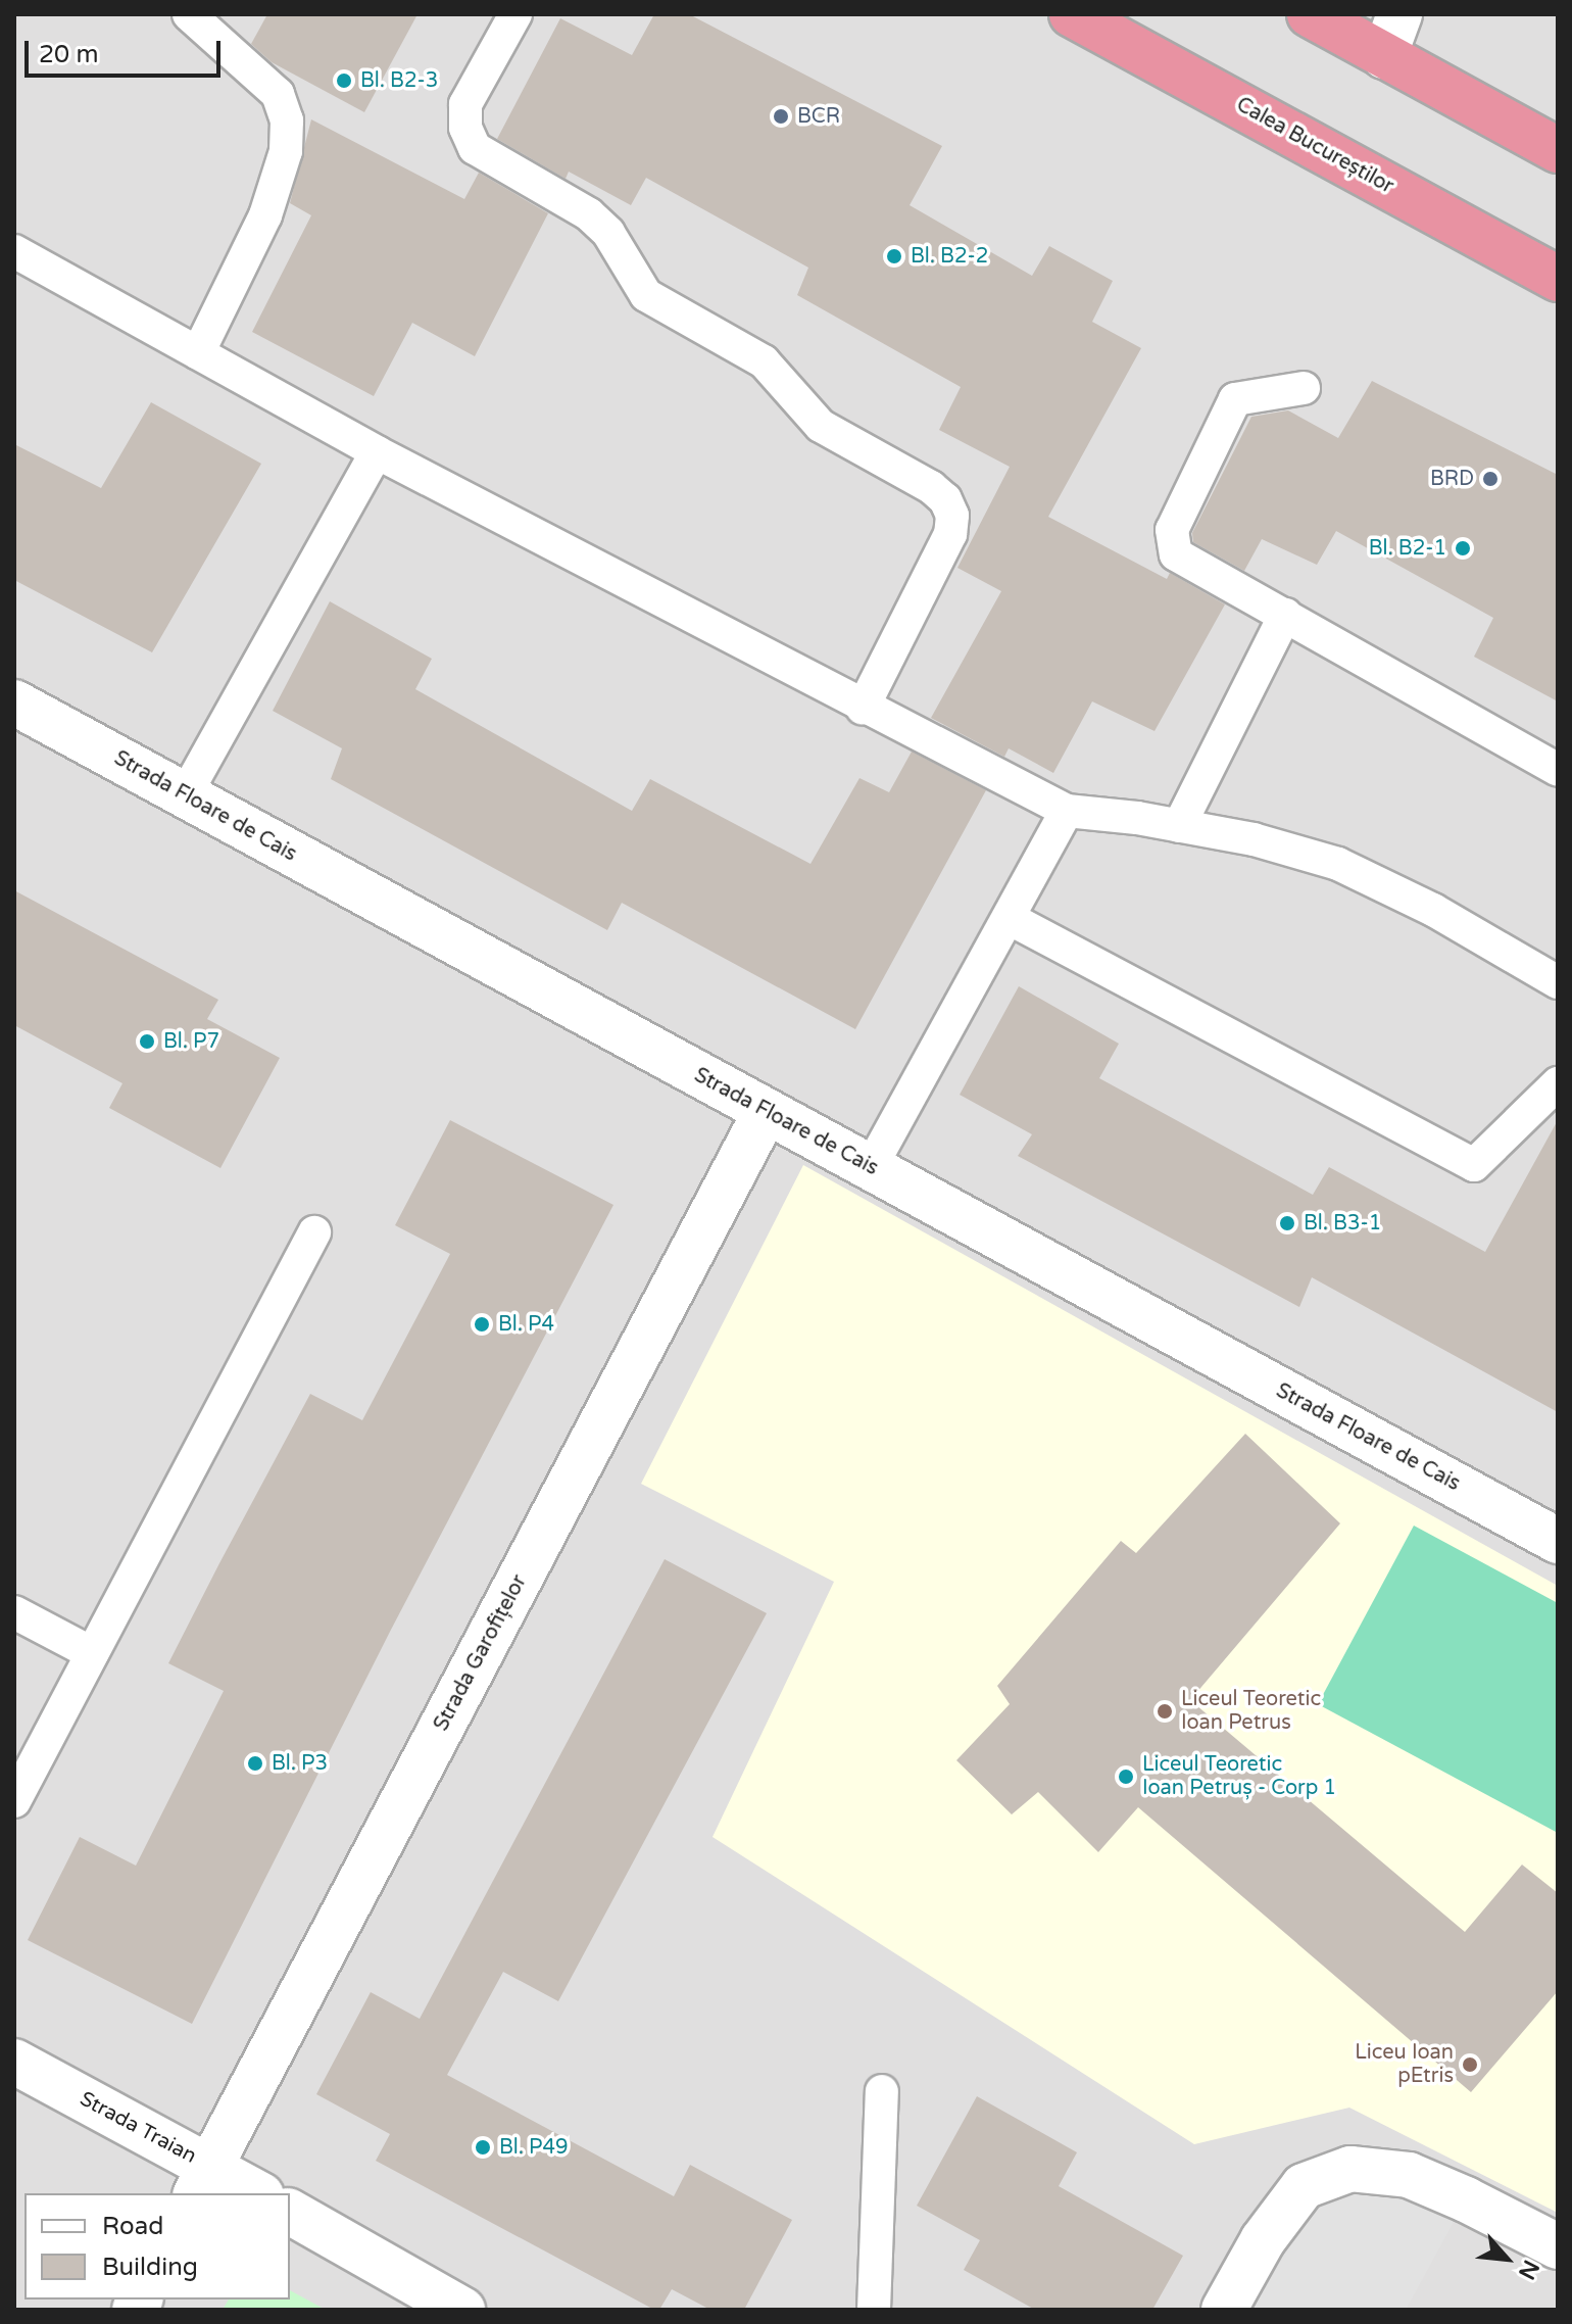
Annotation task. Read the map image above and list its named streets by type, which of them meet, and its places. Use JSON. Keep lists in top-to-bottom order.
{
  "streets": {
    "highway": ["Calea Bucureștilor"],
    "street": ["Strada Floare de Cais", "Strada Garofițelor", "Strada Traian"]
  },
  "crossings": [
    ["Strada Floare de Cais", "Strada Garofițelor"],
    ["Strada Garofițelor", "Strada Traian"]
  ],
  "places": [
    "Bl. B2-3",
    "BCR",
    "Bl. B2-2",
    "BRD",
    "Bl. B2-1",
    "Bl. P7",
    "Bl. B3-1",
    "Bl. P4",
    "Liceul Teoretic Ioan Petrus",
    "Bl. P3",
    "Liceul Teoretic Ioan Petruș - Corp 1",
    "Liceu Ioan pEtris",
    "Bl. P49"
  ],
  "legend": ["Road", "Building"],
  "scale_bar": "20 m",
  "north": "bottom right"
}
